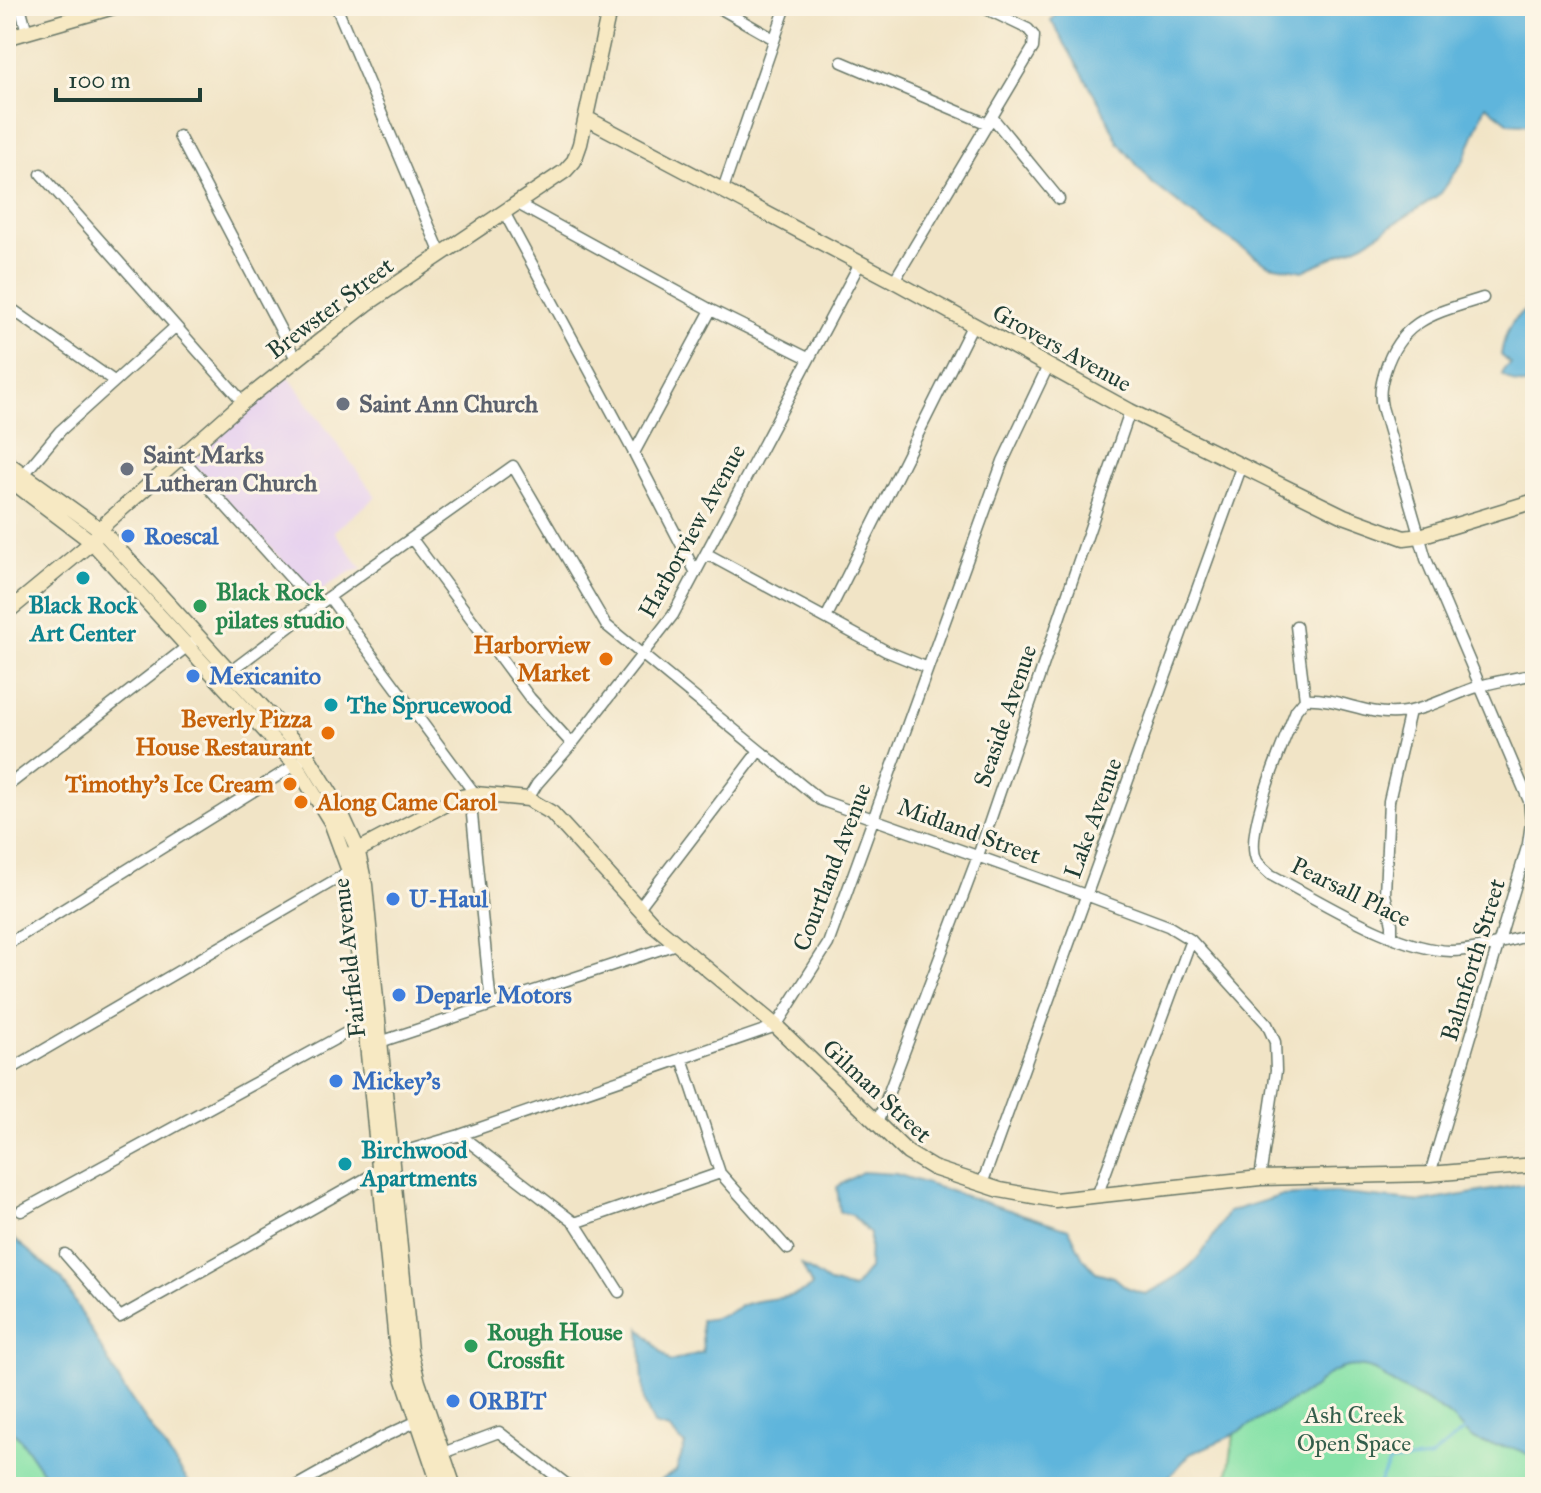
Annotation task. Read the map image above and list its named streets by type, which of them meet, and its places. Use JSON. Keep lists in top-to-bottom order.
{
  "streets": {
    "street": [
      "Brewster Street",
      "Grovers Avenue",
      "Harborview Avenue",
      "Seaside Avenue",
      "Lake Avenue",
      "Midland Street",
      "Courtland Avenue",
      "Pearsall Place",
      "Fairfield Avenue",
      "Balmforth Street",
      "Gilman Street"
    ]
  },
  "crossings": [
    ["Brewster Street", "Grovers Avenue"],
    ["Brewster Street", "Fairfield Avenue"],
    ["Grovers Avenue", "Harborview Avenue"],
    ["Grovers Avenue", "Seaside Avenue"],
    ["Grovers Avenue", "Lake Avenue"],
    ["Grovers Avenue", "Courtland Avenue"],
    ["Grovers Avenue", "Balmforth Street"],
    ["Harborview Avenue", "Midland Street"],
    ["Harborview Avenue", "Gilman Street"],
    ["Seaside Avenue", "Midland Street"],
    ["Seaside Avenue", "Gilman Street"],
    ["Lake Avenue", "Midland Street"],
    ["Lake Avenue", "Gilman Street"],
    ["Midland Street", "Courtland Avenue"],
    ["Midland Street", "Gilman Street"],
    ["Courtland Avenue", "Gilman Street"],
    ["Pearsall Place", "Balmforth Street"],
    ["Fairfield Avenue", "Gilman Street"],
    ["Balmforth Street", "Gilman Street"]
  ],
  "parks": ["Ash Creek Open Space"],
  "places": [
    "Saint Ann Church",
    "Saint Marks Lutheran Church",
    "Roescal",
    "Black Rock Art Center",
    "Black Rock pilates studio",
    "Harborview Market",
    "Mexicanito",
    "The Sprucewood",
    "Beverly Pizza House Restaurant",
    "Timothy's Ice Cream",
    "Along Came Carol",
    "U-Haul",
    "Deparle Motors",
    "Mickey's",
    "Birchwood Apartments",
    "Rough House Crossfit",
    "ORBIT"
  ],
  "scale_bar": "100 m"
}
